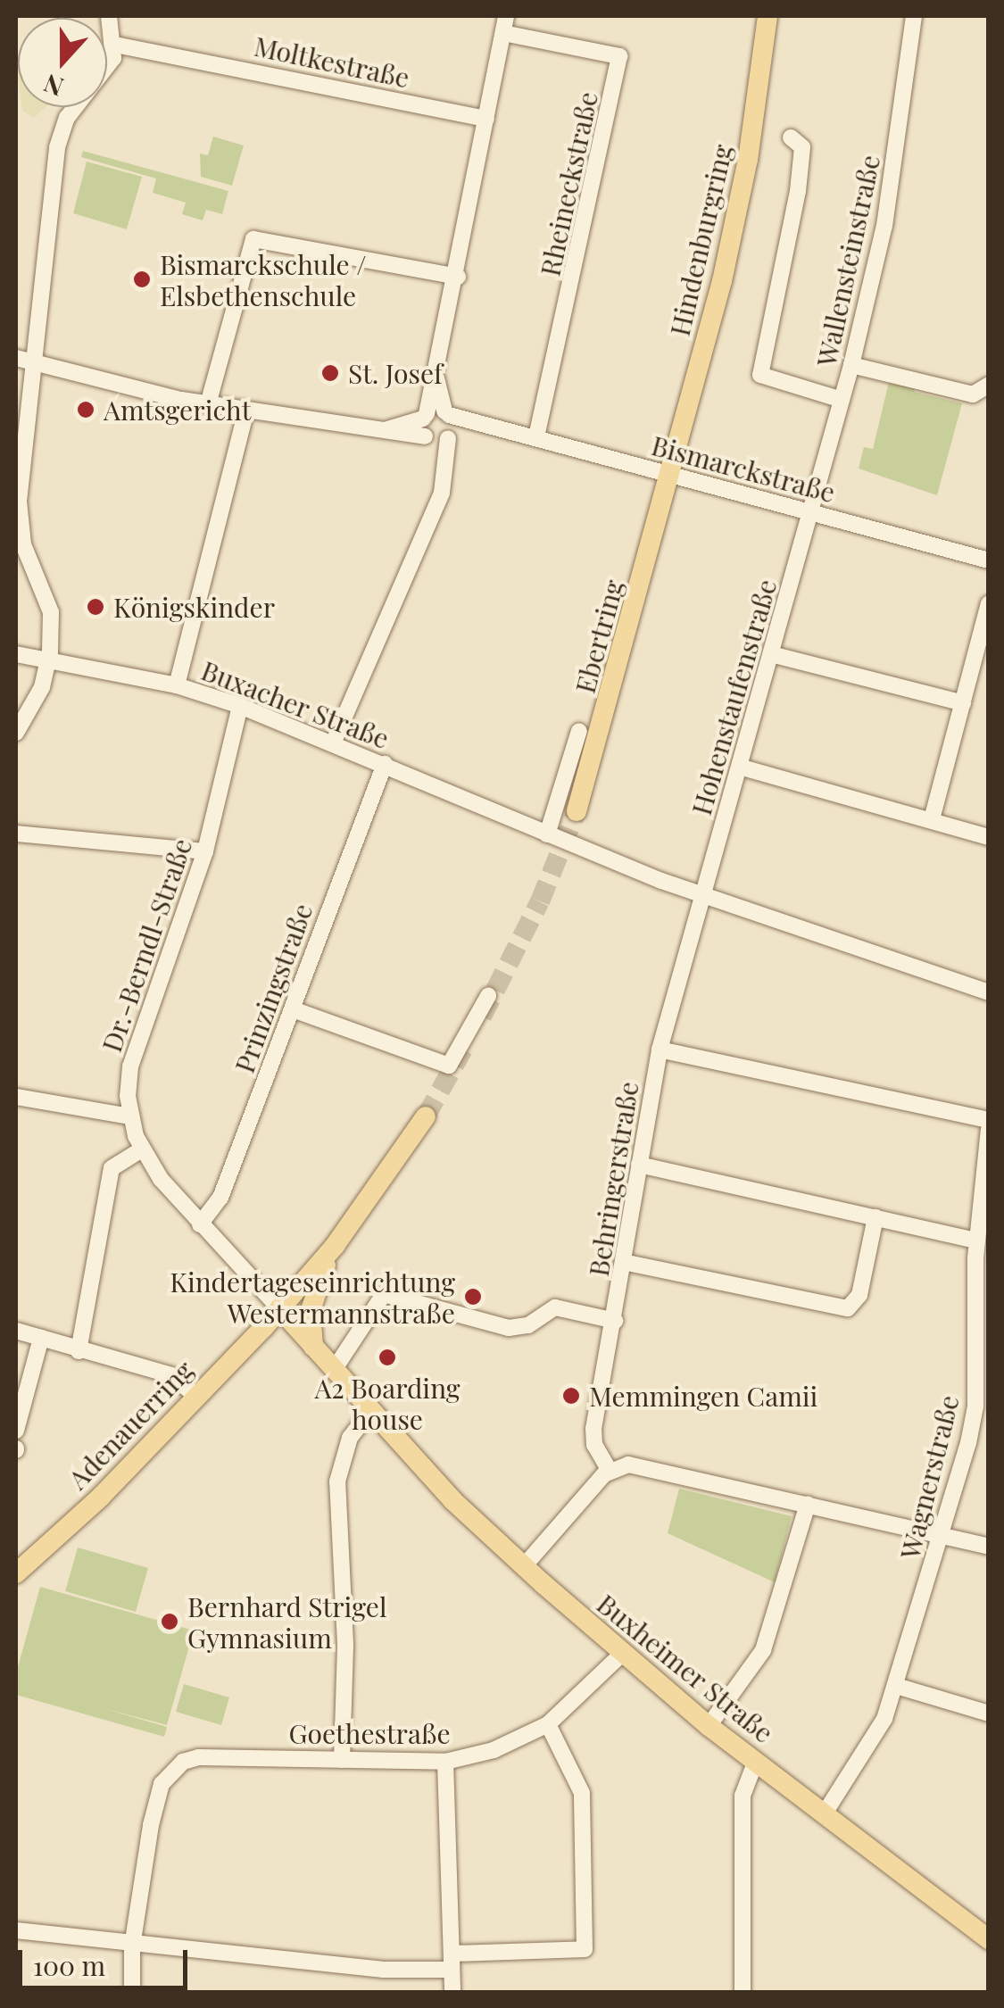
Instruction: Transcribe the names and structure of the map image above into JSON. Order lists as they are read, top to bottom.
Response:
{
  "streets": {
    "main road": [
      "Hindenburgring",
      "Ebertring",
      "Adenauerring",
      "Buxheimer Straße"
    ],
    "street": [
      "Moltkestraße",
      "Rheineckstraße",
      "Wallensteinstraße",
      "Bismarckstraße",
      "Hohenstaufenstraße",
      "Buxacher Straße",
      "Dr.-Berndl-Straße",
      "Prinzingstraße",
      "Behringerstraße",
      "Wagnerstraße",
      "Goethestraße"
    ]
  },
  "crossings": [
    ["Rheineckstraße", "Bismarckstraße"],
    ["Hindenburgring", "Bismarckstraße"],
    ["Hindenburgring", "Ebertring"],
    ["Wallensteinstraße", "Bismarckstraße"],
    ["Wallensteinstraße", "Hohenstaufenstraße"],
    ["Bismarckstraße", "Ebertring"],
    ["Bismarckstraße", "Hohenstaufenstraße"],
    ["Hohenstaufenstraße", "Buxacher Straße"],
    ["Hohenstaufenstraße", "Behringerstraße"],
    ["Buxacher Straße", "Dr.-Berndl-Straße"],
    ["Buxacher Straße", "Prinzingstraße"],
    ["Buxacher Straße", "Behringerstraße"],
    ["Dr.-Berndl-Straße", "Prinzingstraße"],
    ["Dr.-Berndl-Straße", "Adenauerring"],
    ["Dr.-Berndl-Straße", "Buxheimer Straße"],
    ["Adenauerring", "Buxheimer Straße"],
    ["Wagnerstraße", "Buxheimer Straße"],
    ["Buxheimer Straße", "Goethestraße"]
  ],
  "places": [
    "Bismarckschule / Elsbethenschule",
    "St. Josef",
    "Amtsgericht",
    "Königskinder",
    "Kindertageseinrichtung Westermannstraße",
    "A2 Boarding house",
    "Memmingen Camii",
    "Bernhard Strigel Gymnasium"
  ],
  "scale_bar": "100 m",
  "north": "bottom"
}
